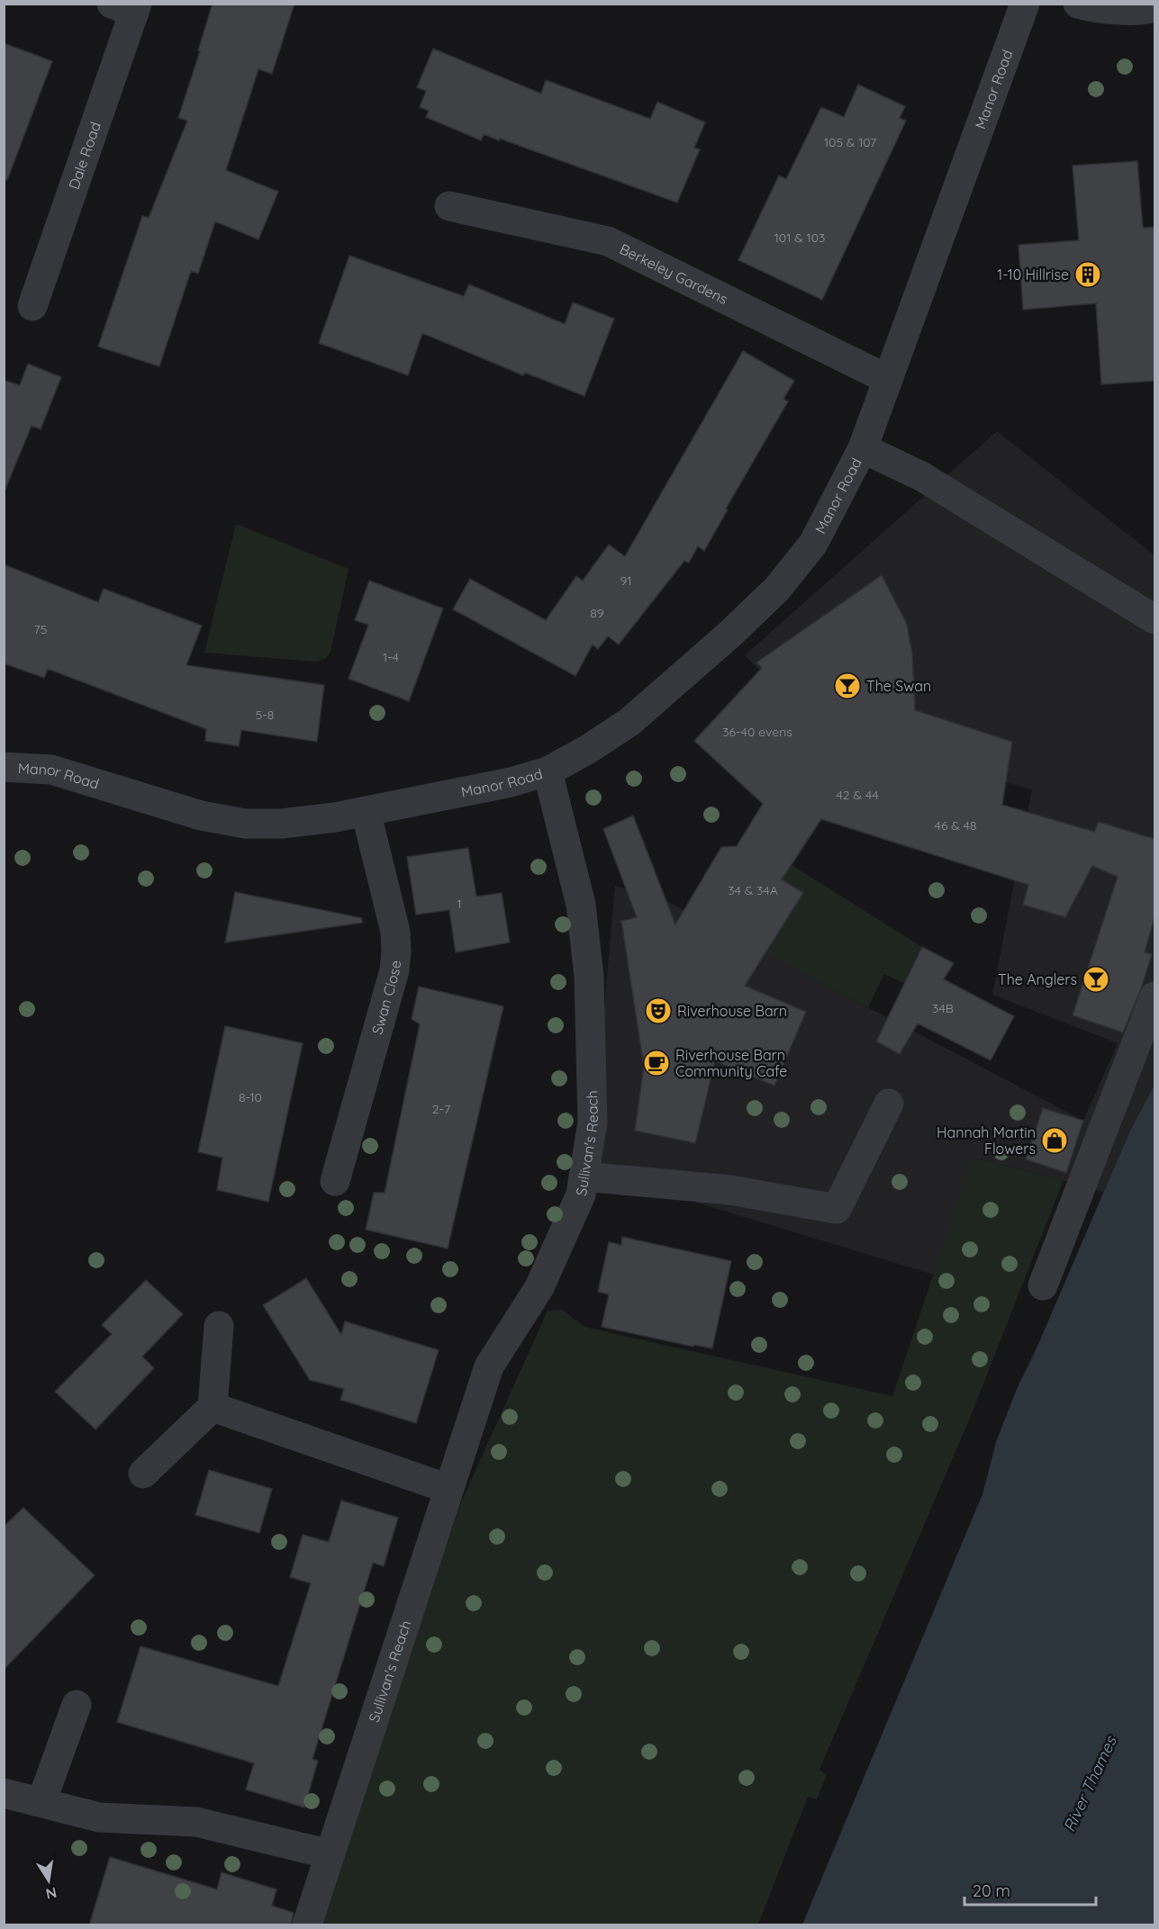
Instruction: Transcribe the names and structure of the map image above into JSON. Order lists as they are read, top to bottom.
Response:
{
  "streets": {
    "street": [
      "Manor Road",
      "Dale Road",
      "Berkeley Gardens",
      "Swan Close",
      "Sullivan's Reach"
    ]
  },
  "crossings": [
    ["Manor Road", "Berkeley Gardens"],
    ["Manor Road", "Swan Close"],
    ["Manor Road", "Sullivan's Reach"]
  ],
  "water": ["River Thames"],
  "places": {
    "building": ["1-10 Hillrise"],
    "bar": ["The Swan", "The Anglers"],
    "theatre": ["Riverhouse Barn"],
    "cafe": ["Riverhouse Barn Community Cafe"],
    "shop": ["Hannah Martin Flowers"]
  },
  "house_numbers": [
    "105 & 107",
    "101 & 103",
    "91",
    "89",
    "75",
    "1-4",
    "5-8",
    "36-40 evens",
    "42 & 44",
    "46 & 48",
    "34 & 34A",
    "1",
    "34B",
    "8-10",
    "2-7"
  ],
  "scale_bar": "20 m",
  "north": "bottom"
}
